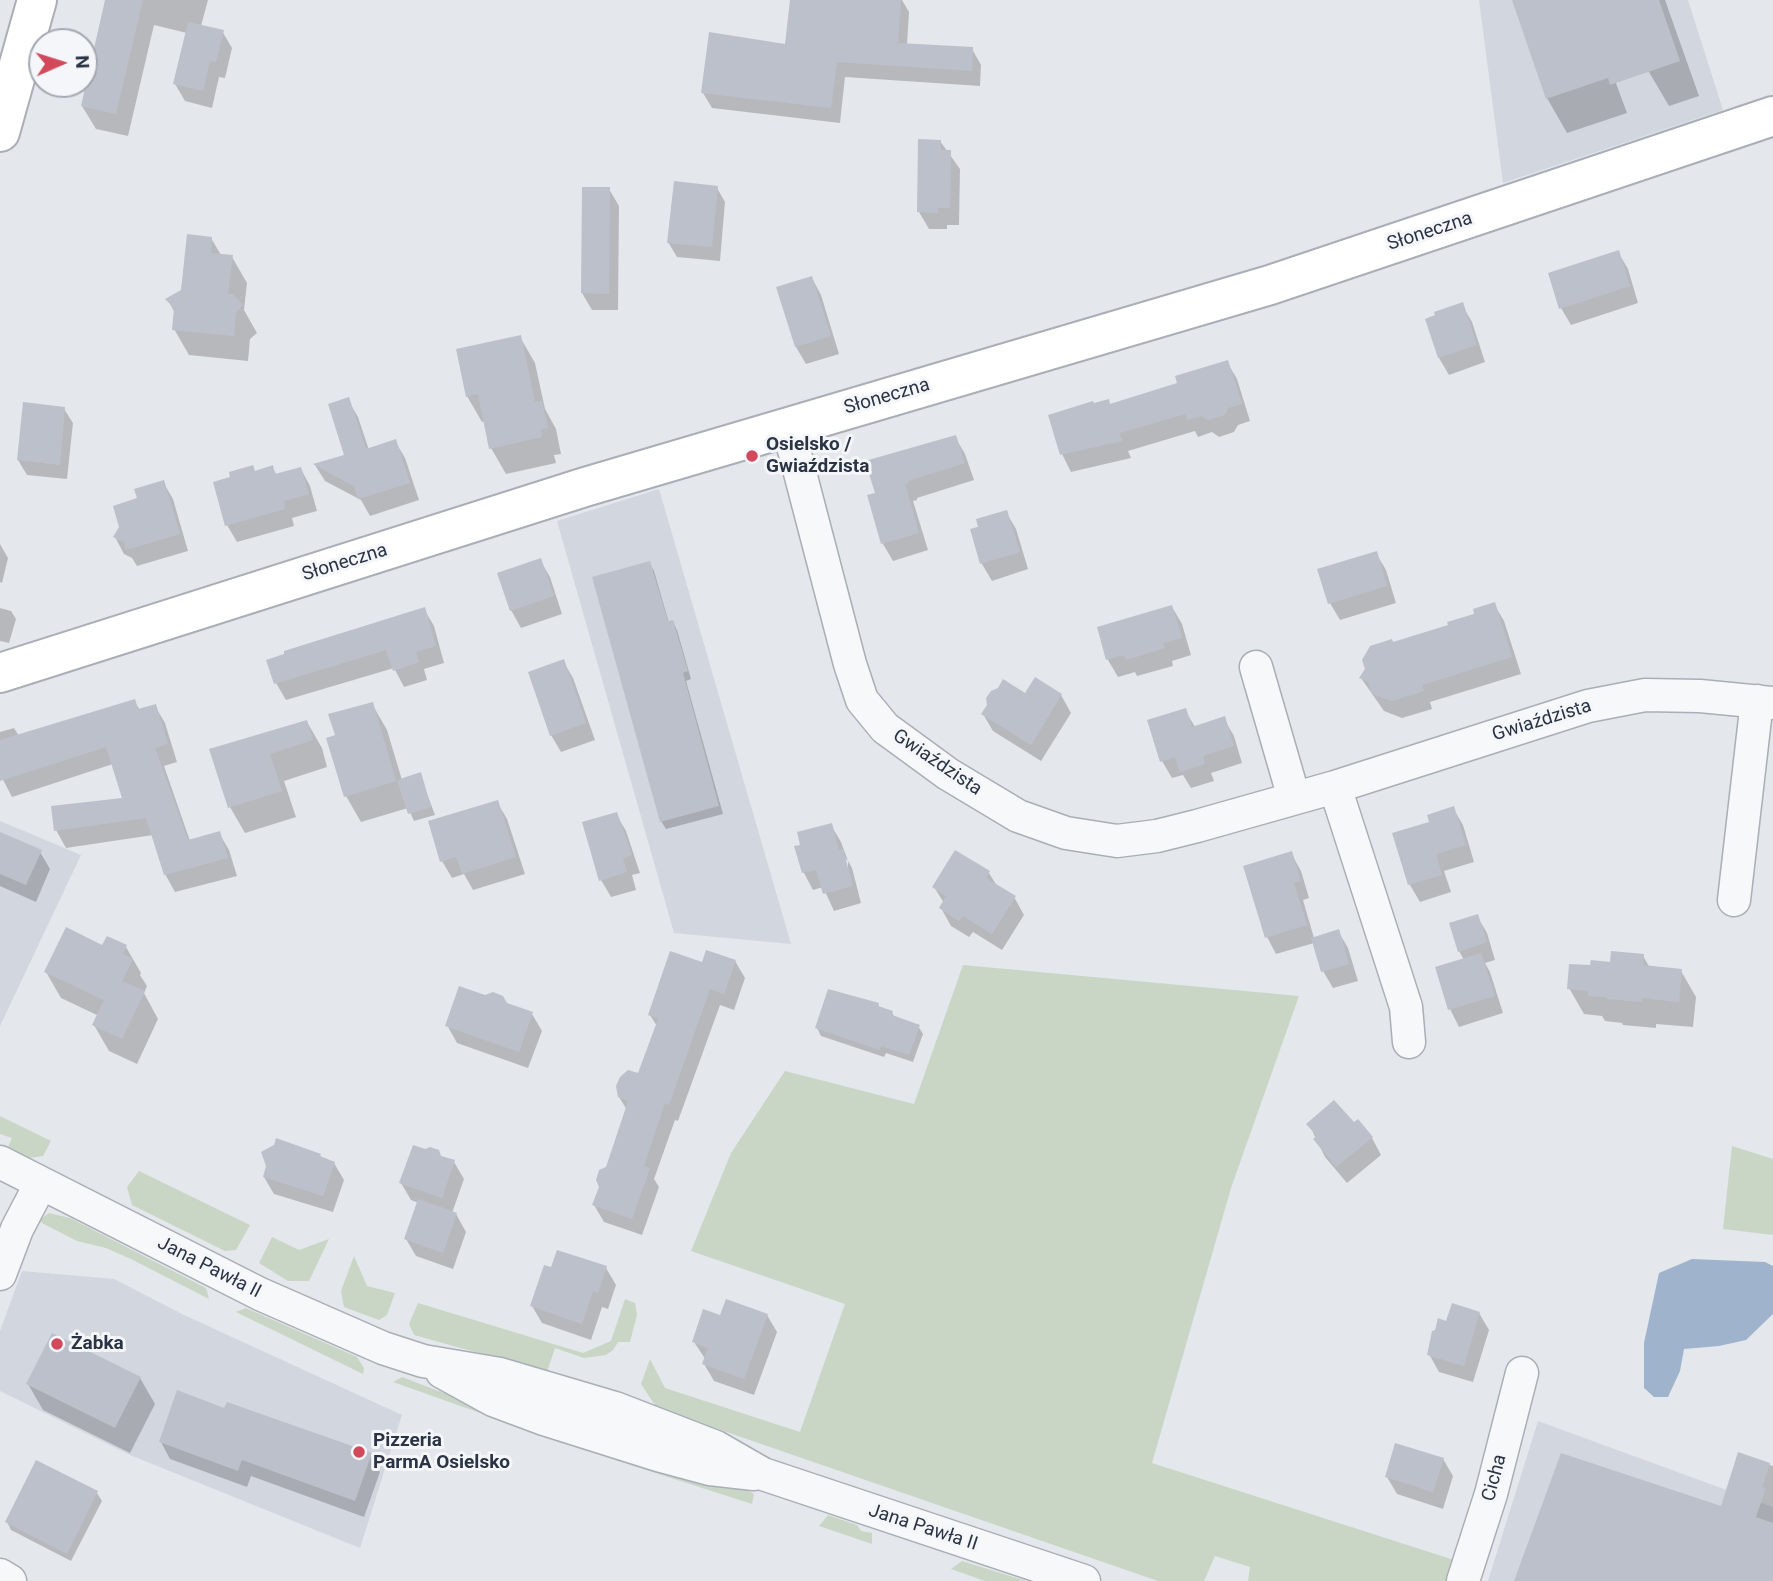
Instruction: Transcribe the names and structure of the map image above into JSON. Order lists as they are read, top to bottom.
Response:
{
  "streets": {
    "street": [
      "Słoneczna",
      "Gwiaździsta",
      "Jana Pawła II",
      "Cicha"
    ]
  },
  "crossings": [
    ["Słoneczna", "Gwiaździsta"]
  ],
  "places": ["Osielsko / Gwiaździsta", "Żabka", "Pizzeria ParmA Osielsko"],
  "north": "right"
}
